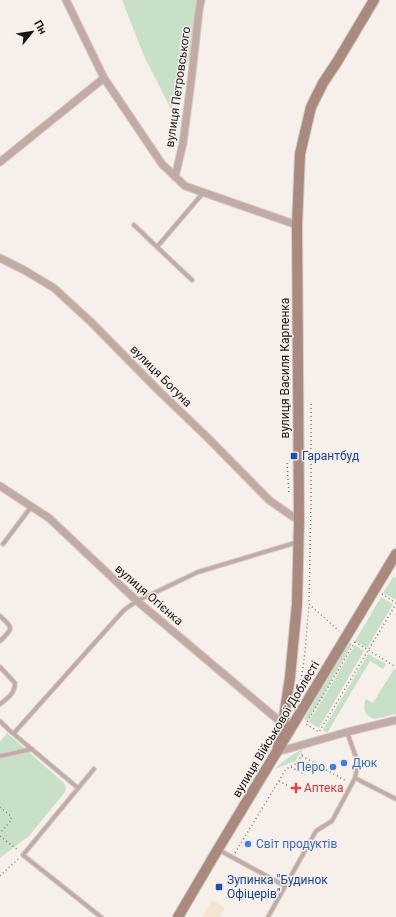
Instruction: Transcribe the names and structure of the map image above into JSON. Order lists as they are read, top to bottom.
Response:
{
  "streets": {
    "street": [
      "вулиця Петровського",
      "вулиця Василя Карпенка",
      "вулиця Богуна",
      "вулиця Огієнка",
      "вулиця Військової Доблесті"
    ]
  },
  "crossings": [
    ["вулиця Василя Карпенка", "вулиця Богуна"],
    ["вулиця Василя Карпенка", "вулиця Огієнка"],
    ["вулиця Василя Карпенка", "вулиця Військової Доблесті"]
  ],
  "places": {
    "transit": ["Гарантбуд", "Зупинка \"Будинок Офіцерів\""],
    "other": ["Дюк", "Перо", "Світ продуктів"],
    "health": ["Аптека"]
  },
  "north": "top right"
}
